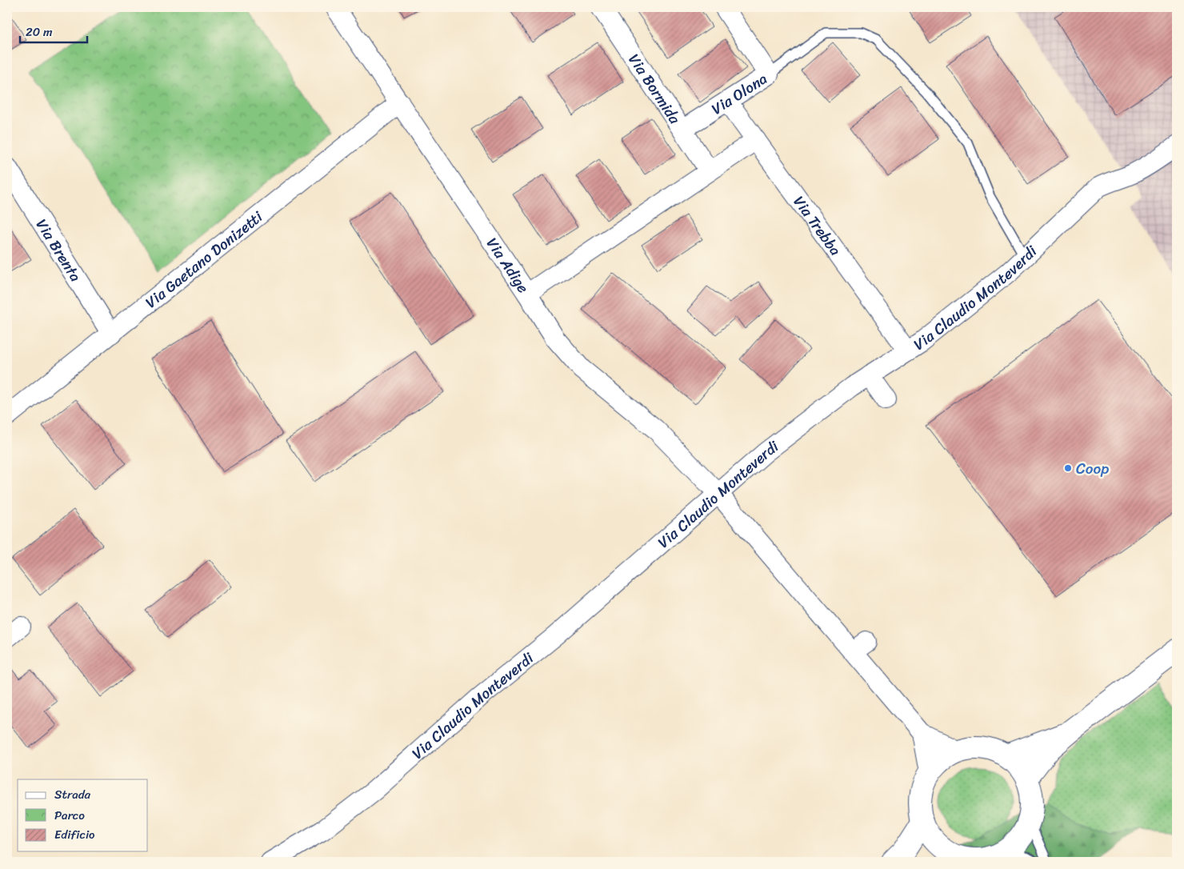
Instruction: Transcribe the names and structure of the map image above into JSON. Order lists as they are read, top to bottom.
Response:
{
  "streets": {
    "street": [
      "Via Bormida",
      "Via Olona",
      "Via Trebba",
      "Via Brenta",
      "Via Gaetano Donizetti",
      "Via Adige",
      "Via Claudio Monteverdi"
    ]
  },
  "crossings": [
    ["Via Bormida", "Via Olona"],
    ["Via Bormida", "Via Adige"],
    ["Via Olona", "Via Trebba"],
    ["Via Trebba", "Via Adige"],
    ["Via Trebba", "Via Claudio Monteverdi"],
    ["Via Brenta", "Via Gaetano Donizetti"],
    ["Via Gaetano Donizetti", "Via Adige"]
  ],
  "places": ["Coop"],
  "legend": ["Strada", "Parco", "Edificio"],
  "scale_bar": "20 m"
}
